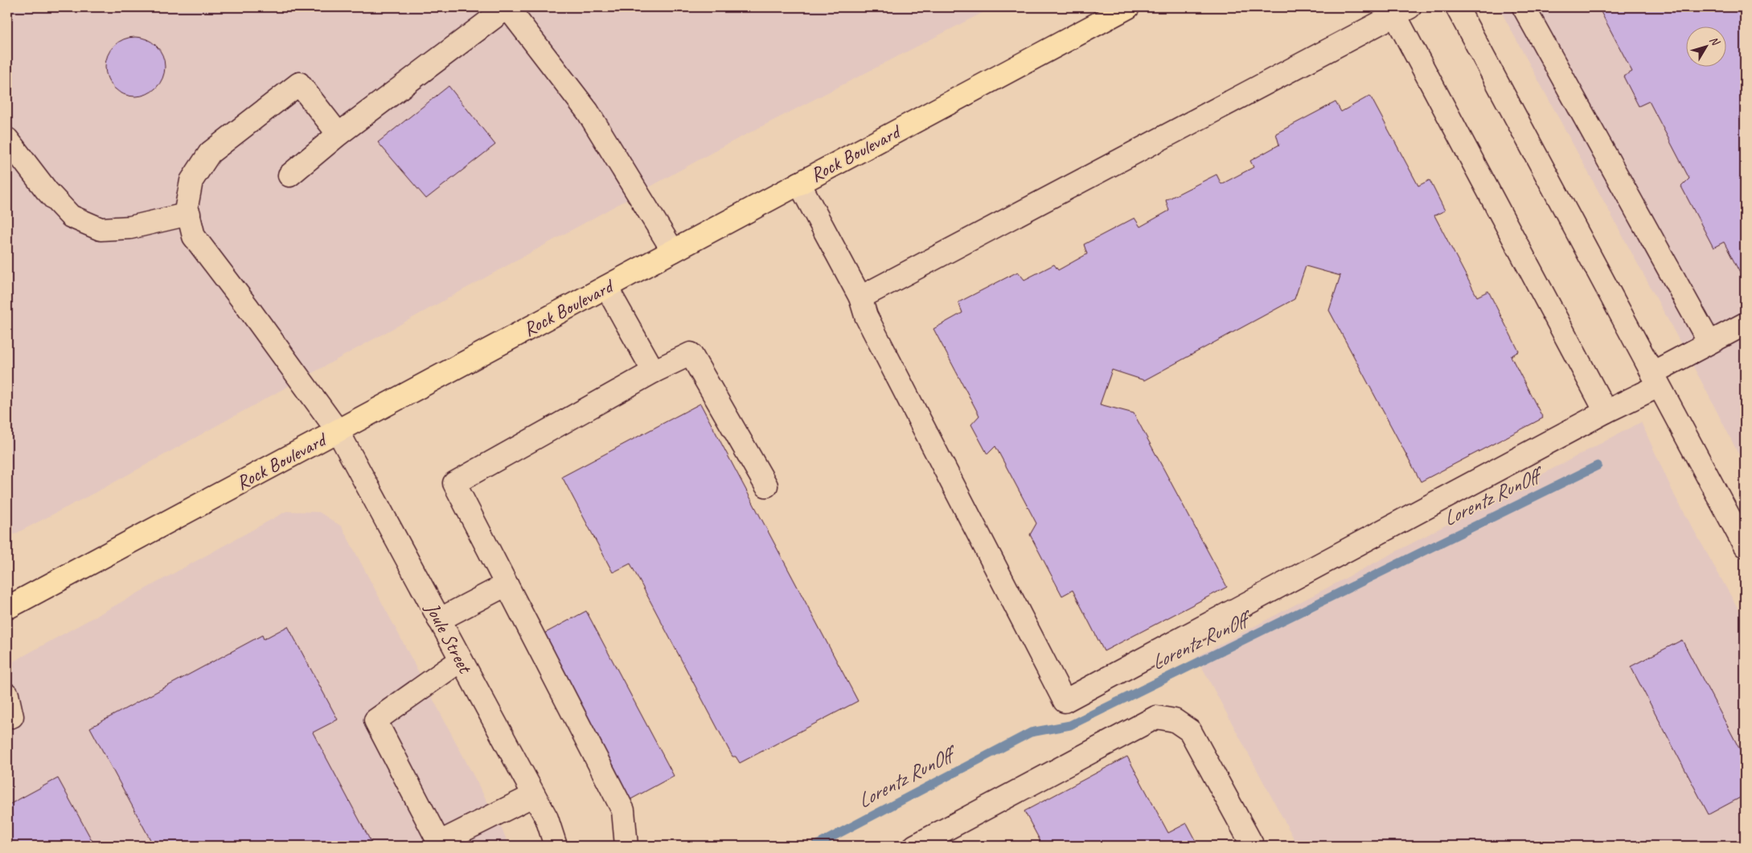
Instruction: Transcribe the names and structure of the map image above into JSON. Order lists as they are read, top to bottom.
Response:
{
  "streets": {
    "main road": ["Rock Boulevard"],
    "street": ["Joule Street"]
  },
  "crossings": [
    ["Rock Boulevard", "Joule Street"]
  ],
  "water": ["Lorentz RunOff"],
  "north": "top right"
}
